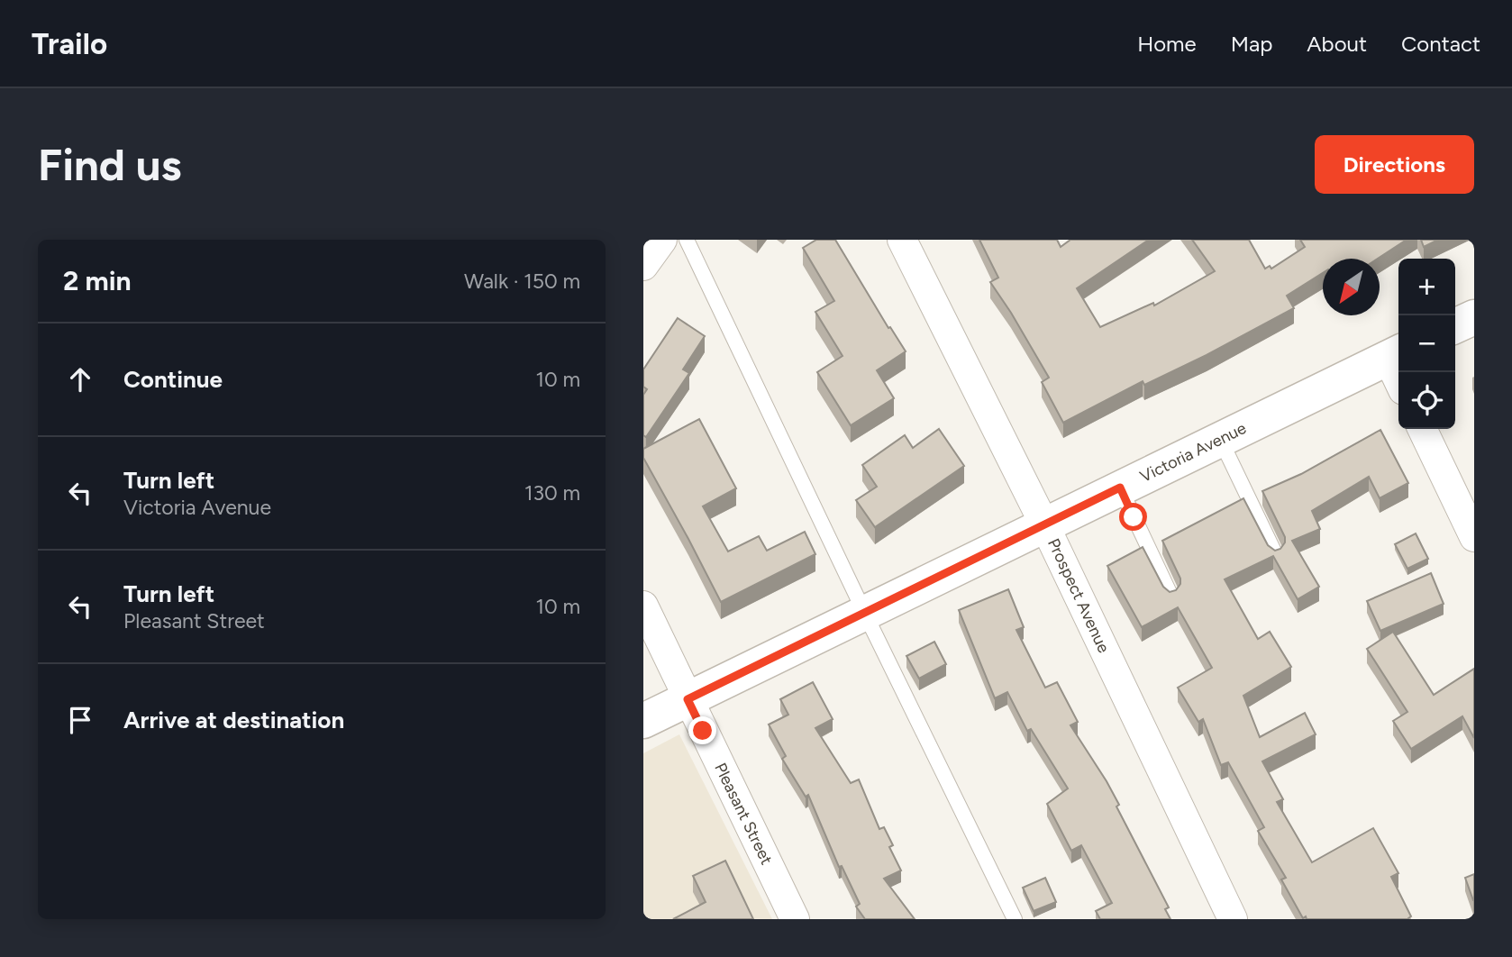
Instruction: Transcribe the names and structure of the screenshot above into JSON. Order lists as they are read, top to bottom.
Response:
{
  "streets": {
    "street": ["Victoria Avenue", "Prospect Avenue", "Pleasant Street"]
  },
  "crossings": [
    ["Victoria Avenue", "Prospect Avenue"],
    ["Victoria Avenue", "Pleasant Street"]
  ],
  "north": "bottom left",
  "page": {
    "header": "Trailo",
    "nav": [
      "Home",
      "Map",
      "About",
      "Contact"
    ],
    "buttons": "Directions",
    "title": "Find us",
    "heading": ["2 min", "Walk · 150 m"],
    "map_buttons": ["+", "−"],
    "list": [
      ["Continue", "10 m"],
      ["Turn left", "Victoria Avenue", "130 m"],
      ["Turn left", "Pleasant Street", "10 m"],
      "Arrive at destination"
    ]
  }
}
